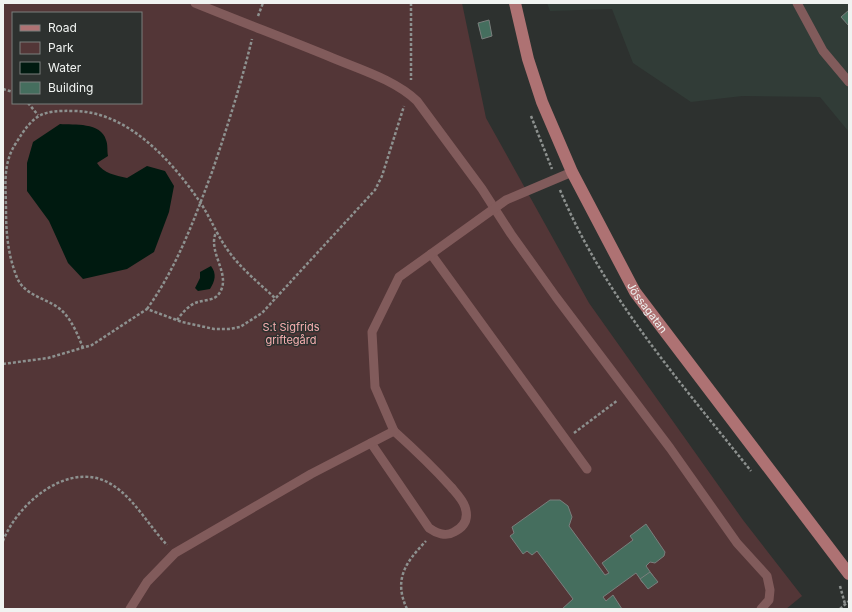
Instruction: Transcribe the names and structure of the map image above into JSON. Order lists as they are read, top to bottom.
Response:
{
  "streets": {
    "street": ["Jössagatan"]
  },
  "parks": ["S:t Sigfrids griftegård"],
  "legend": [
    "Road",
    "Park",
    "Water",
    "Building"
  ]
}
